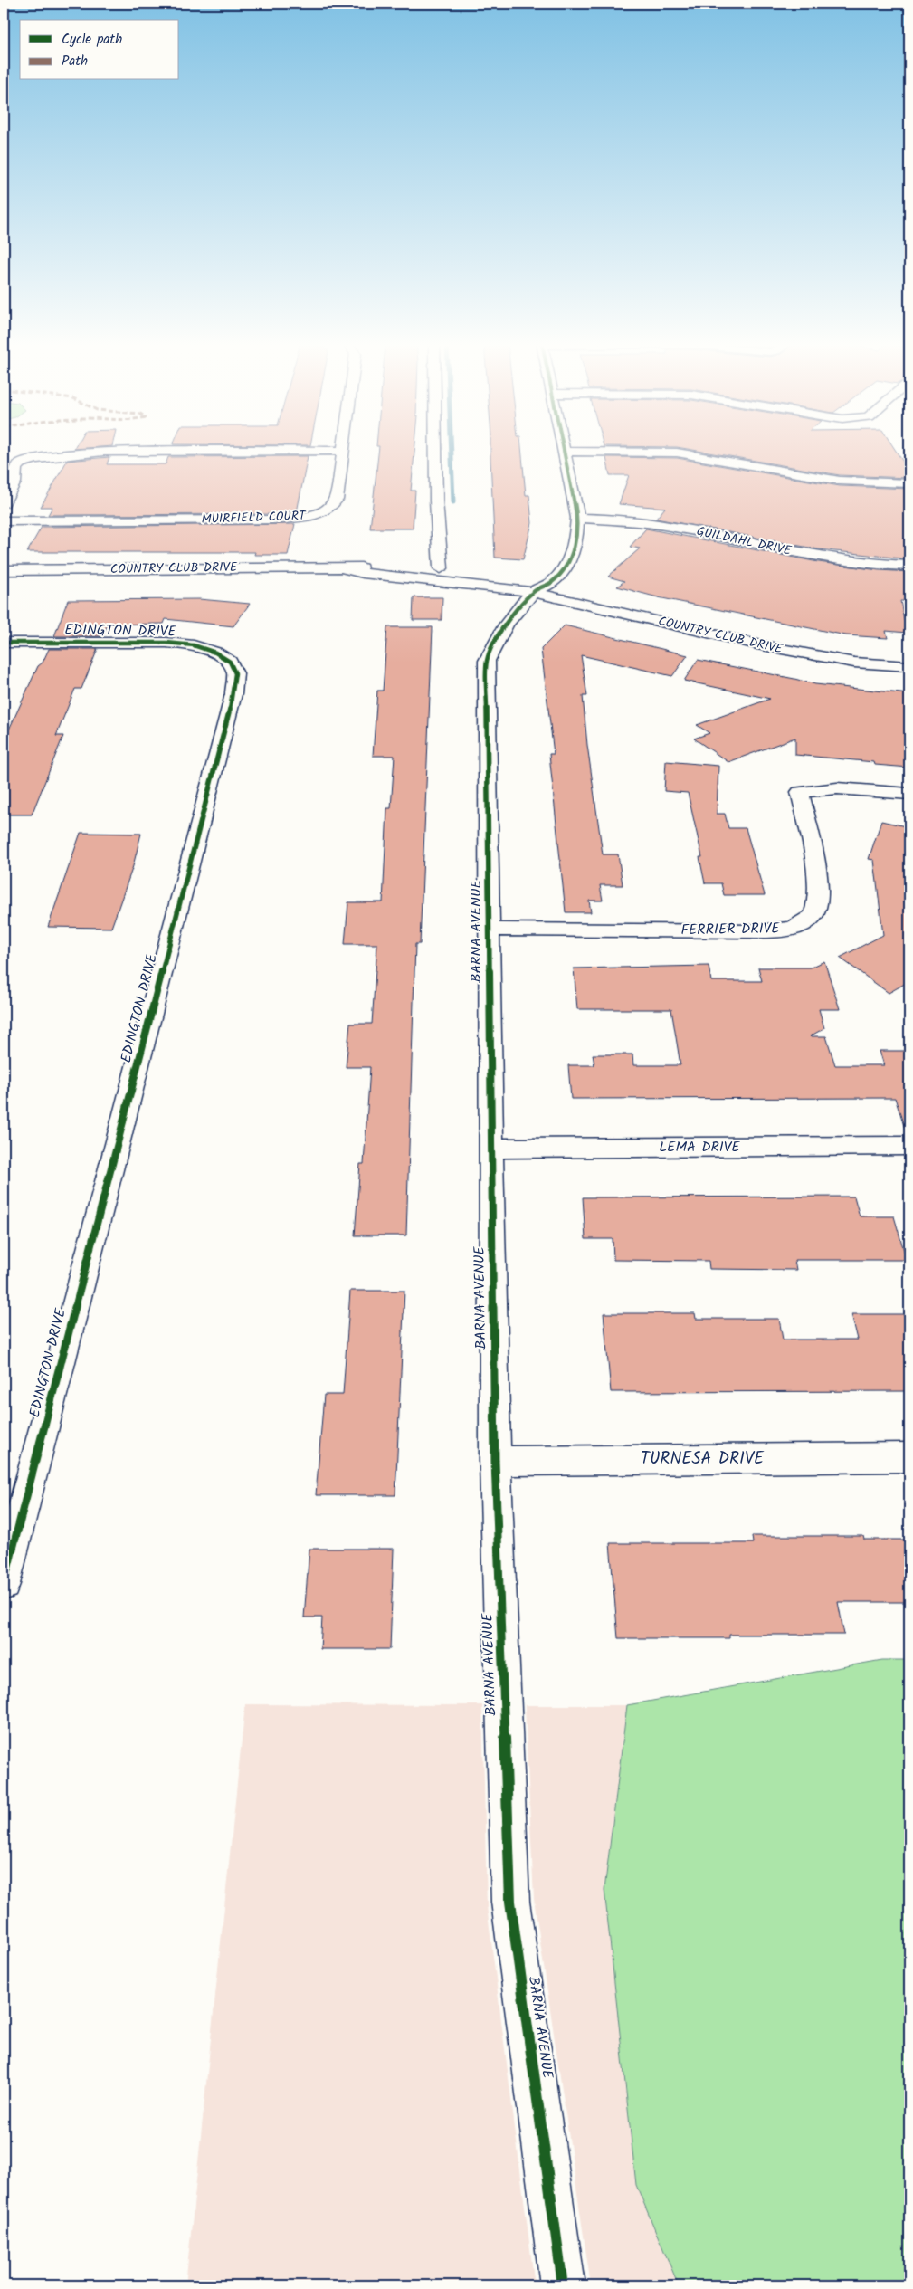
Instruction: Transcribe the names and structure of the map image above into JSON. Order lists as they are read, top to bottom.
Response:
{
  "streets": {
    "street": [
      "MUIRFIELD COURT",
      "GUILDAHL DRIVE",
      "COUNTRY CLUB DRIVE",
      "EDINGTON DRIVE",
      "FERRIER DRIVE",
      "BARNA AVENUE",
      "LEMA DRIVE",
      "TURNESA DRIVE"
    ]
  },
  "crossings": [
    ["GUILDAHL DRIVE", "BARNA AVENUE"],
    ["COUNTRY CLUB DRIVE", "BARNA AVENUE"],
    ["FERRIER DRIVE", "BARNA AVENUE"],
    ["BARNA AVENUE", "LEMA DRIVE"],
    ["BARNA AVENUE", "TURNESA DRIVE"]
  ],
  "legend": ["Cycle path", "Path"]
}
